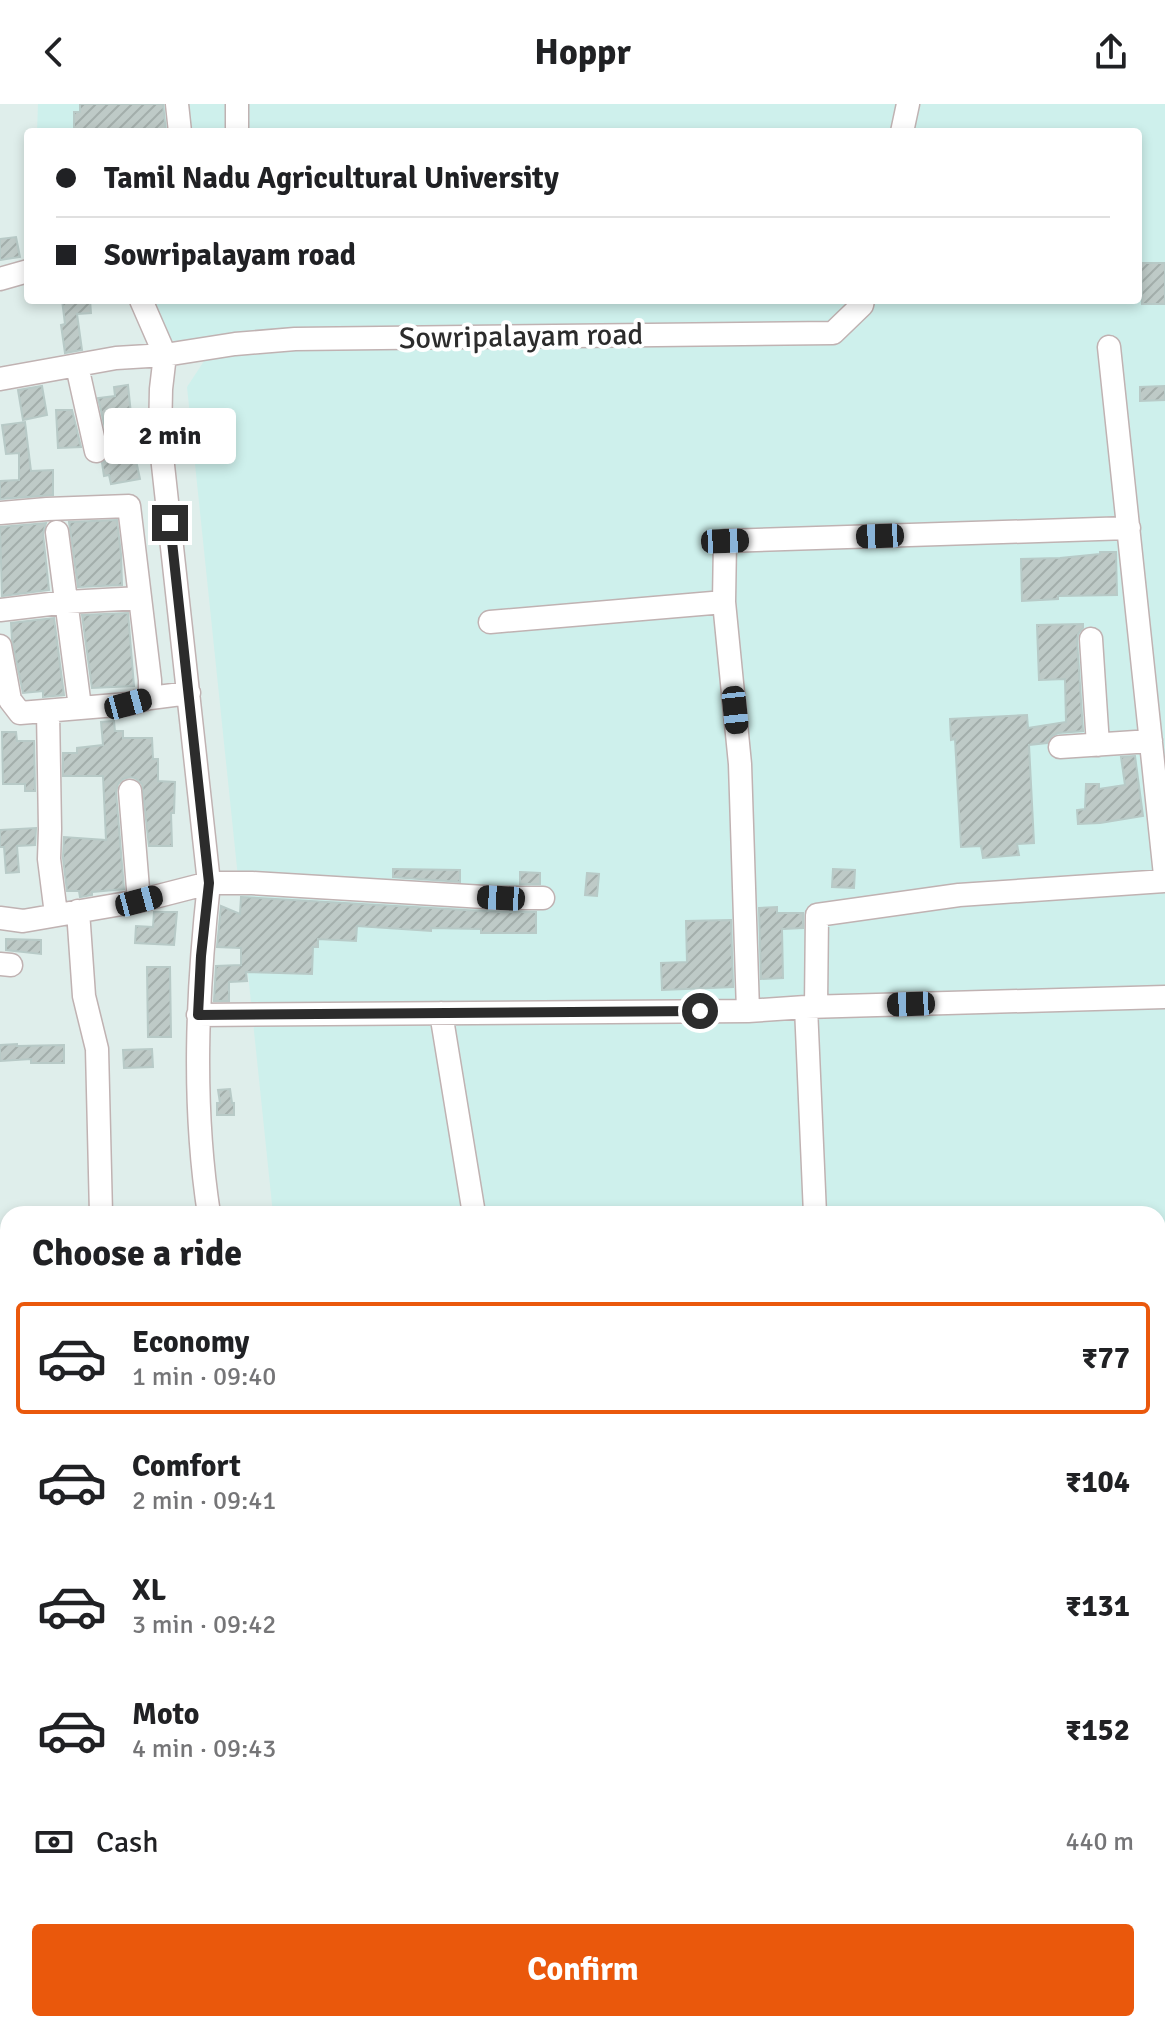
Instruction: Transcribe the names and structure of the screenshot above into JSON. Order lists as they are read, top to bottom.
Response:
{
  "streets": {
    "street": ["Sowripalayam road"]
  },
  "page": {
    "header": "Hoppr",
    "banner": ["Tamil Nadu Agricultural University", "Sowripalayam road"],
    "bubble": "2 min",
    "heading": "Choose a ride",
    "list": [
      {
        "name": "Economy",
        "note": "1 min · 09:40",
        "value": "₹77"
      },
      {
        "name": "Comfort",
        "note": "2 min · 09:41",
        "value": "₹104"
      },
      {
        "name": "XL",
        "note": "3 min · 09:42",
        "value": "₹131"
      },
      {
        "name": "Moto",
        "note": "4 min · 09:43",
        "value": "₹152"
      }
    ],
    "pay": ["Cash", "440 m"],
    "buttons": "Confirm"
  }
}
